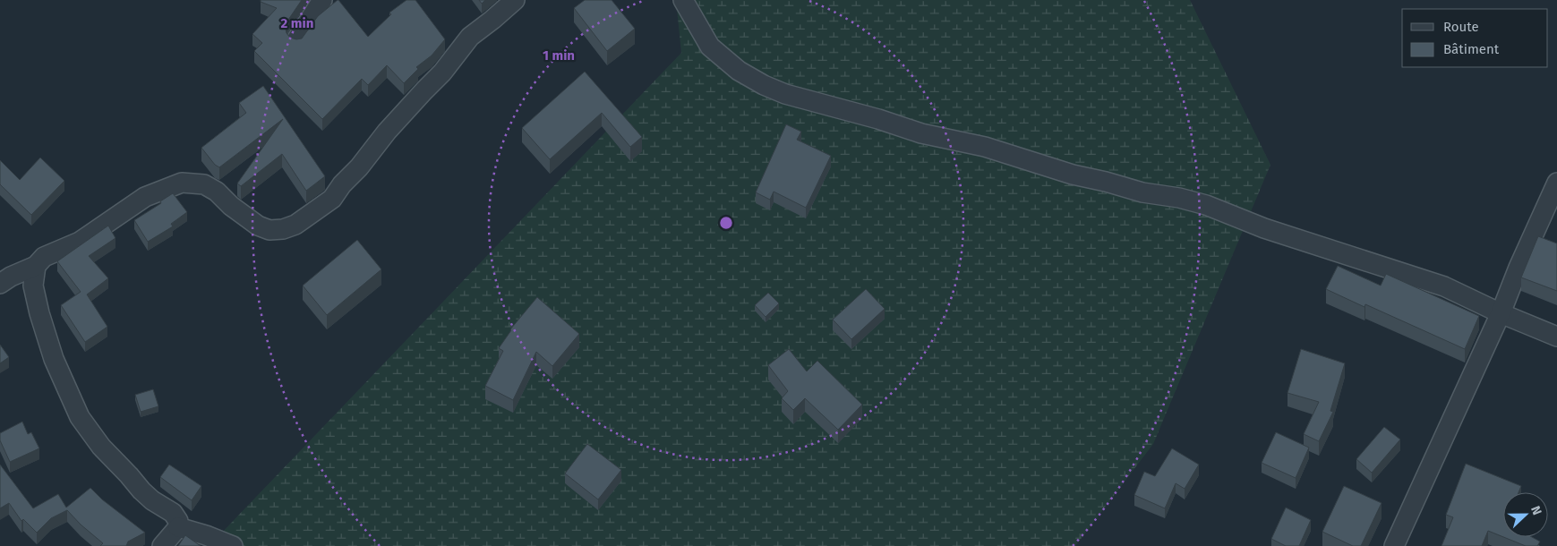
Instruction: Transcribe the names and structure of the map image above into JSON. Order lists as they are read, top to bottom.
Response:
{
  "legend": ["Route", "Bâtiment"],
  "north": "right",
  "rings": ["2 min", "1 min"]
}
